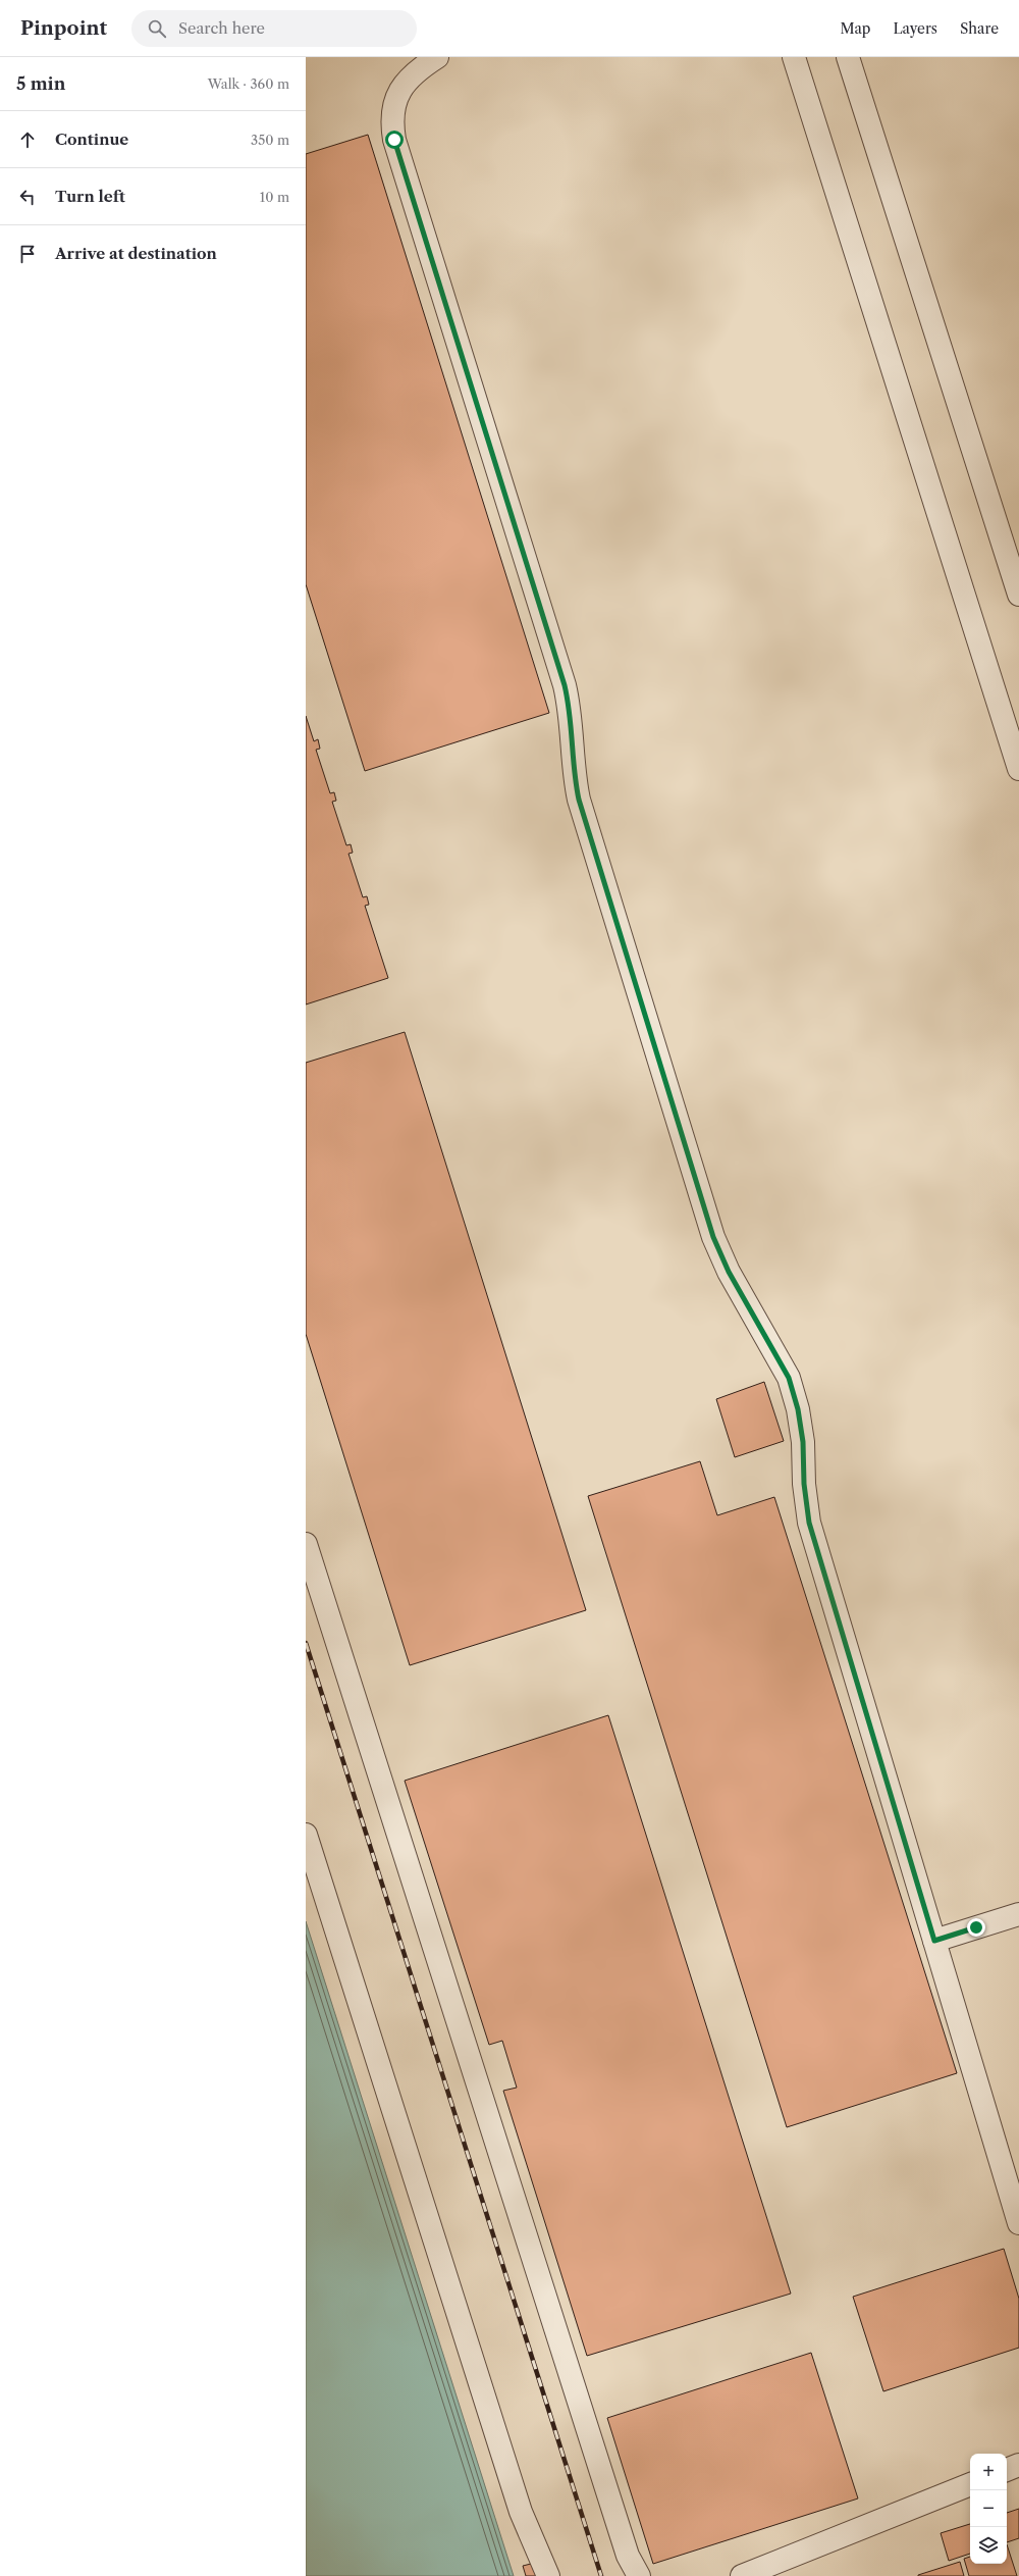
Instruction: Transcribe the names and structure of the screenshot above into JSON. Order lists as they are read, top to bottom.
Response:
{
  "page": {
    "header": "Pinpoint",
    "search": "Search here",
    "nav": ["Map", "Layers", "Share"],
    "heading": ["5 min", "Walk · 360 m"],
    "list": [
      ["Continue", "350 m"],
      ["Turn left", "10 m"],
      "Arrive at destination"
    ],
    "map_buttons": ["+", "−"]
  }
}
